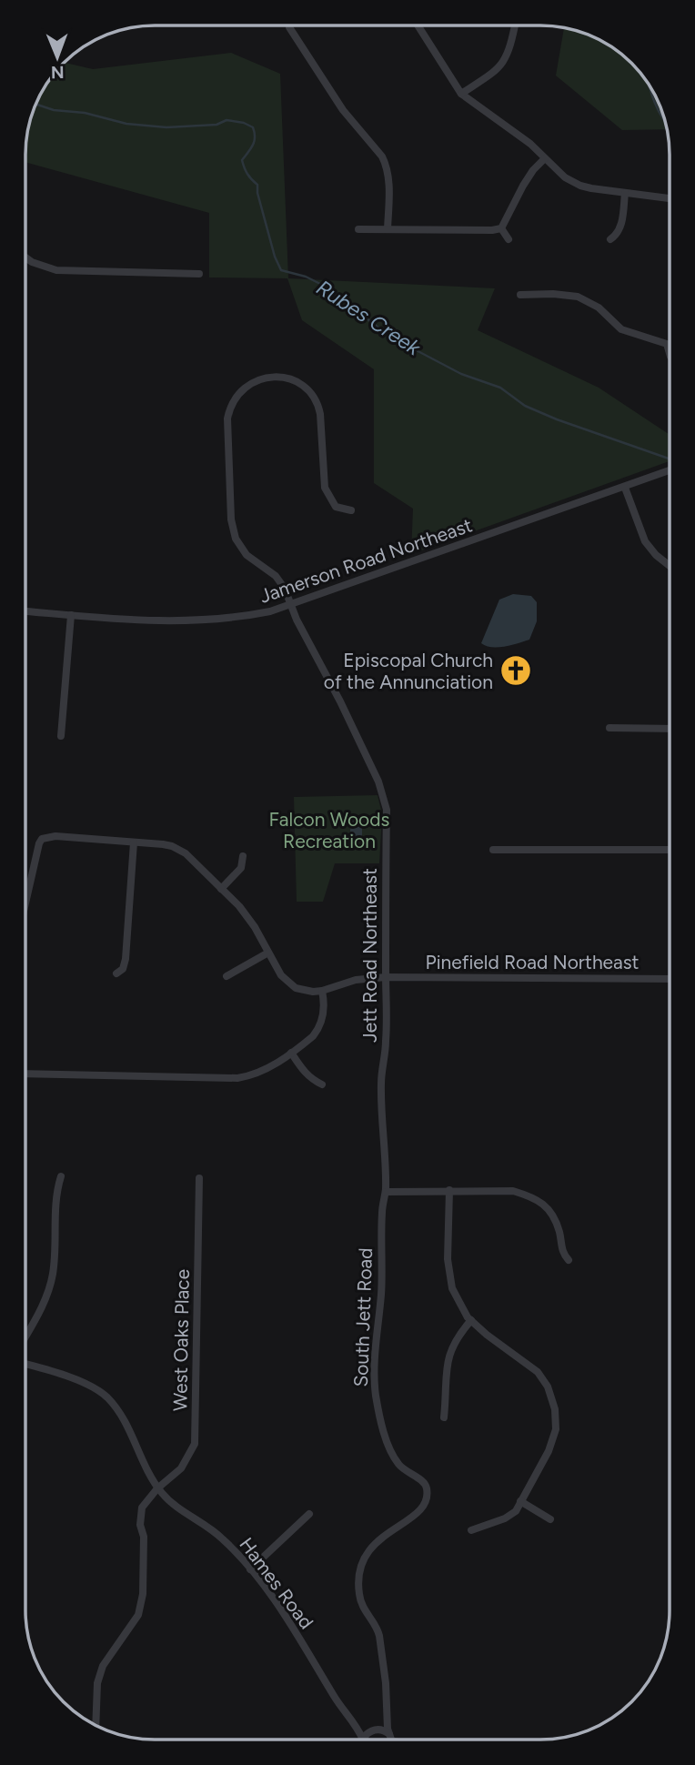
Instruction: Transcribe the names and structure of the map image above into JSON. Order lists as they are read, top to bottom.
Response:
{
  "streets": {
    "street": [
      "Jamerson Road Northeast",
      "Jett Road Northeast",
      "Pinefield Road Northeast",
      "South Jett Road",
      "West Oaks Place",
      "Hames Road"
    ]
  },
  "crossings": [
    ["Jamerson Road Northeast", "Jett Road Northeast"],
    ["Jett Road Northeast", "Pinefield Road Northeast"],
    ["Jett Road Northeast", "South Jett Road"],
    ["South Jett Road", "Hames Road"],
    ["West Oaks Place", "Hames Road"]
  ],
  "water": ["Rubes Creek"],
  "parks": ["Falcon Woods Recreation"],
  "places": {
    "church": ["Episcopal Church of the Annunciation"]
  },
  "north": "bottom"
}
